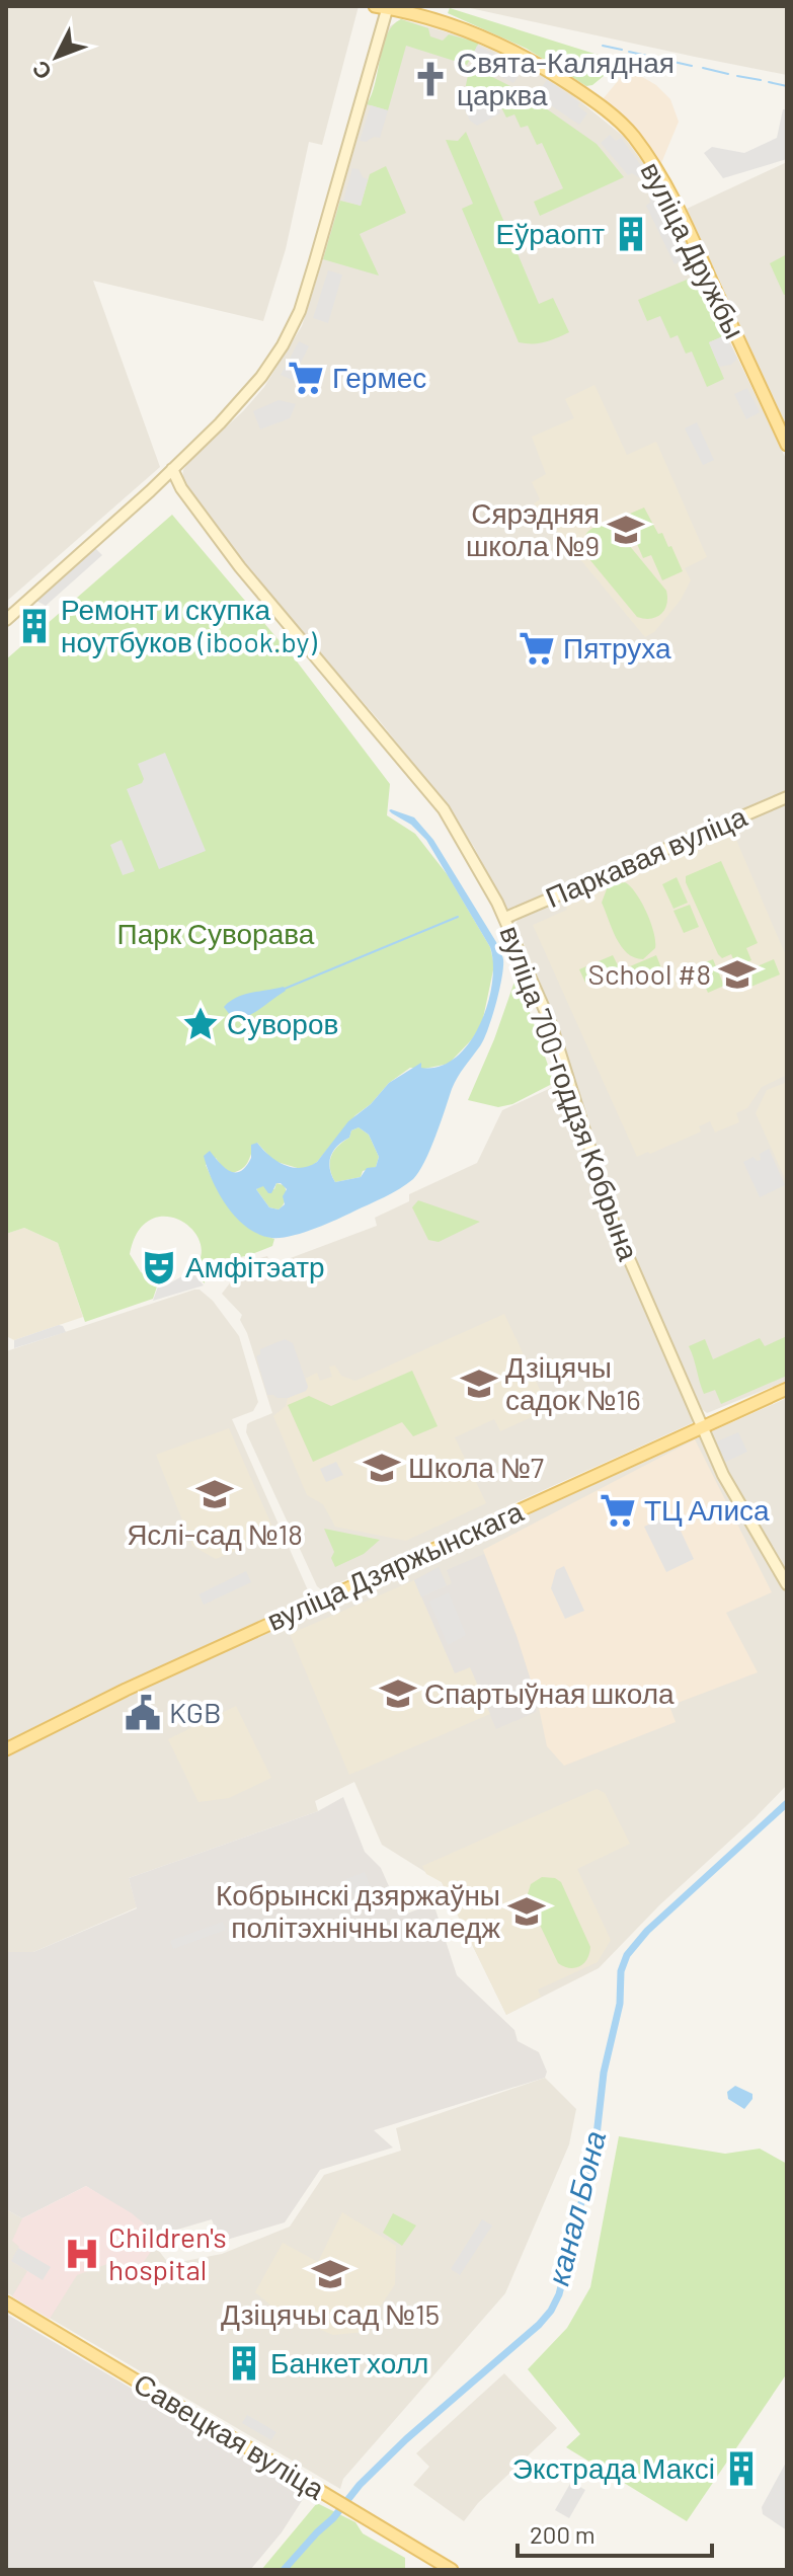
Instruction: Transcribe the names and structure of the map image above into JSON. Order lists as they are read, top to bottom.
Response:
{
  "streets": {
    "main road": ["вуліца Дружбы", "вуліца Дзяржынскага", "Савецкая вуліца"],
    "street": ["Паркавая вуліца", "вуліца 700-годдзя Кобрына"]
  },
  "crossings": [
    ["Паркавая вуліца", "вуліца 700-годдзя Кобрына"],
    ["вуліца 700-годдзя Кобрына", "вуліца Дзяржынскага"]
  ],
  "water": ["канал Бона"],
  "parks": ["Парк Суворава"],
  "places": {
    "church": ["Свята-Калядная царква"],
    "building": [
      "Еўраопт",
      "Ремонт и скупка ноутбуков (ibook.by)",
      "Банкет холл",
      "Экстрада Максі"
    ],
    "supermarket": ["Гермес", "Пятруха", "ТЦ Алиса"],
    "school or university": [
      "Сярэдняя школа №9",
      "School #8",
      "Дзіцячы садок №16",
      "Школа №7",
      "Яслі-сад №18",
      "Спартыўная школа",
      "Кобрынскі дзяржаўны політэхнічны каледж",
      "Дзіцячы сад №15"
    ],
    "place": ["Суворов"],
    "theatre": ["Амфітэатр"],
    "public building": ["KGB"],
    "hospital": ["Children's hospital"]
  },
  "scale_bar": "200 m",
  "north": "bottom left"
}
